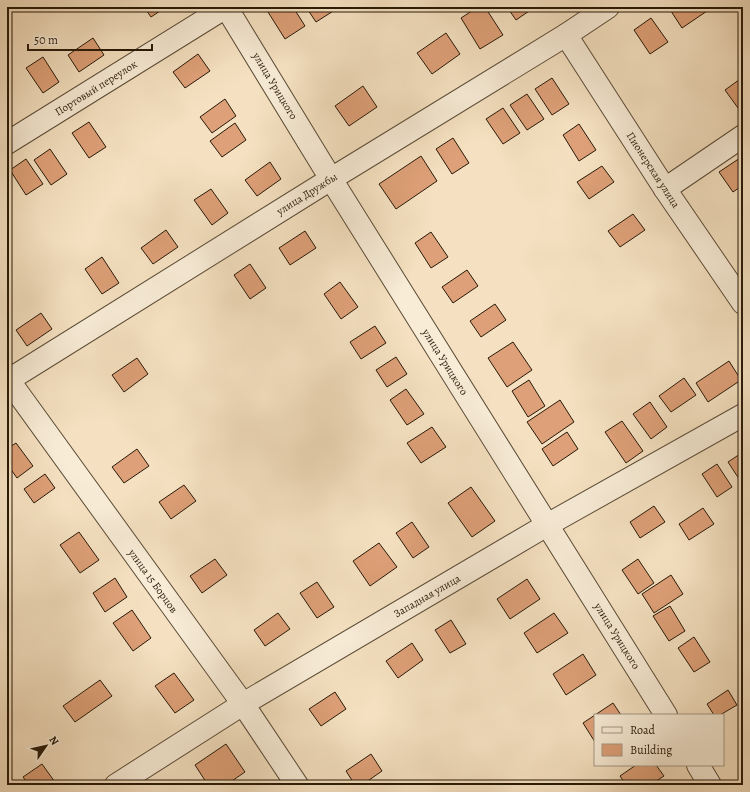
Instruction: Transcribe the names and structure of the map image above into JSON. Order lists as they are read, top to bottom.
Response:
{
  "streets": {
    "street": [
      "улица Урицкого",
      "Портовый переулок",
      "Пионерская улица",
      "улица Дружбы",
      "улица 15 Борцов",
      "Западная улица"
    ]
  },
  "crossings": [
    ["улица Урицкого", "Портовый переулок"],
    ["улица Урицкого", "улица Дружбы"],
    ["улица Урицкого", "Западная улица"],
    ["Пионерская улица", "улица Дружбы"],
    ["улица Дружбы", "улица 15 Борцов"],
    ["улица 15 Борцов", "Западная улица"]
  ],
  "legend": ["Road", "Building"],
  "scale_bar": "50 m",
  "north": "top right"
}
